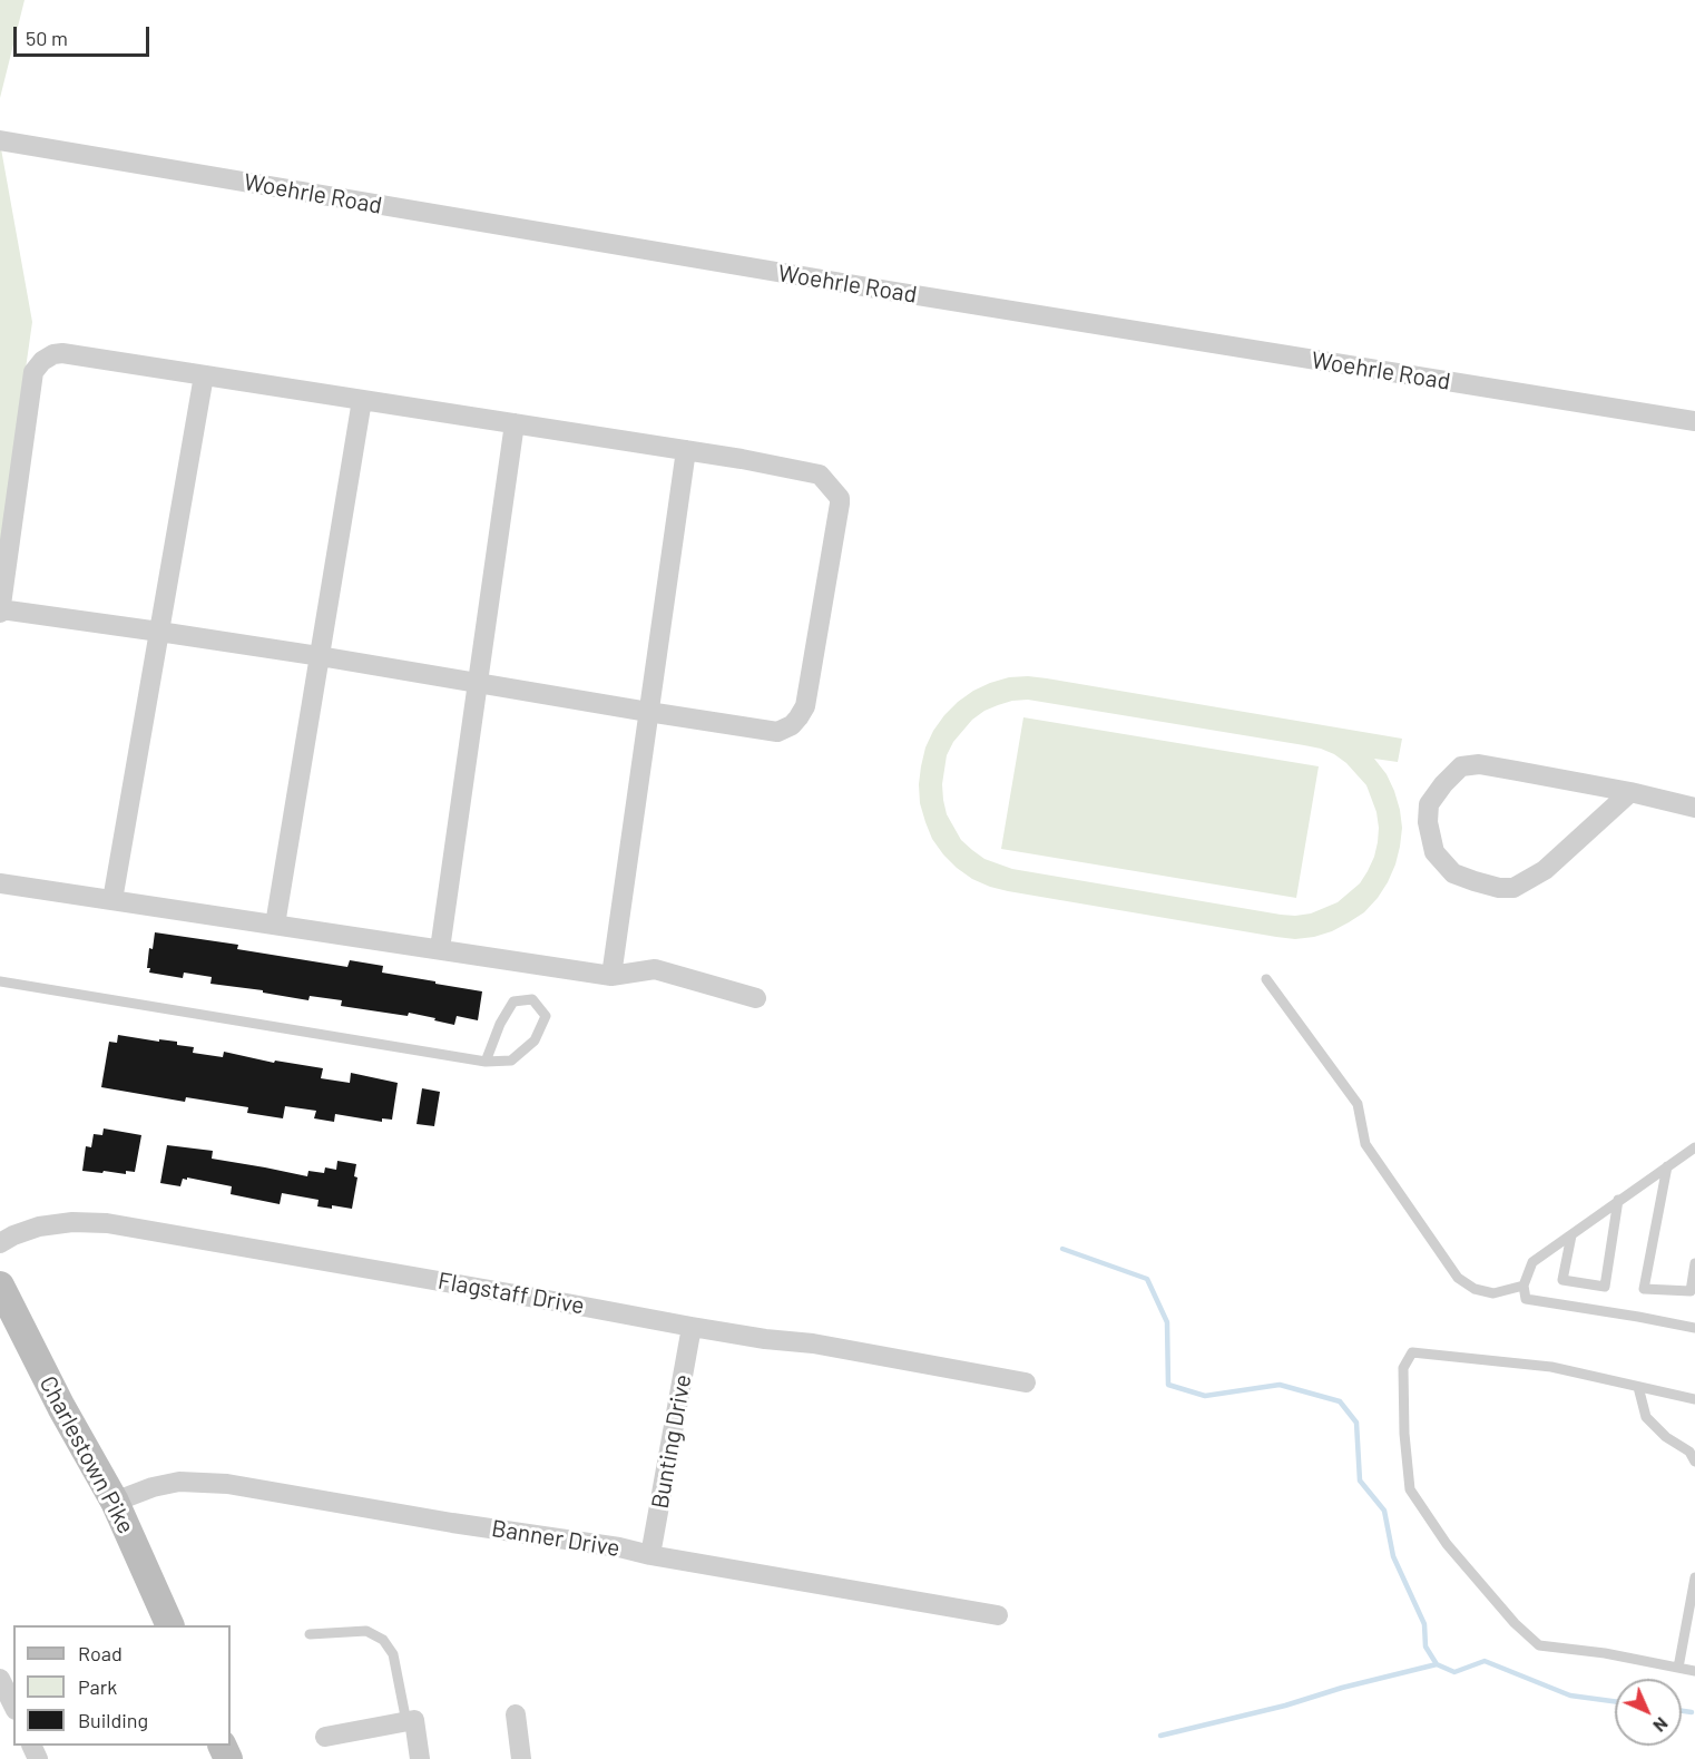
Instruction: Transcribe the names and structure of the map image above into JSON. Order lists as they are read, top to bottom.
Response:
{
  "streets": {
    "street": [
      "Woehrle Road",
      "Flagstaff Drive",
      "Bunting Drive",
      "Charlestown Pike",
      "Banner Drive"
    ]
  },
  "crossings": [
    ["Flagstaff Drive", "Bunting Drive"],
    ["Bunting Drive", "Banner Drive"],
    ["Charlestown Pike", "Banner Drive"]
  ],
  "legend": ["Road", "Park", "Building"],
  "scale_bar": "50 m",
  "north": "bottom right"
}
